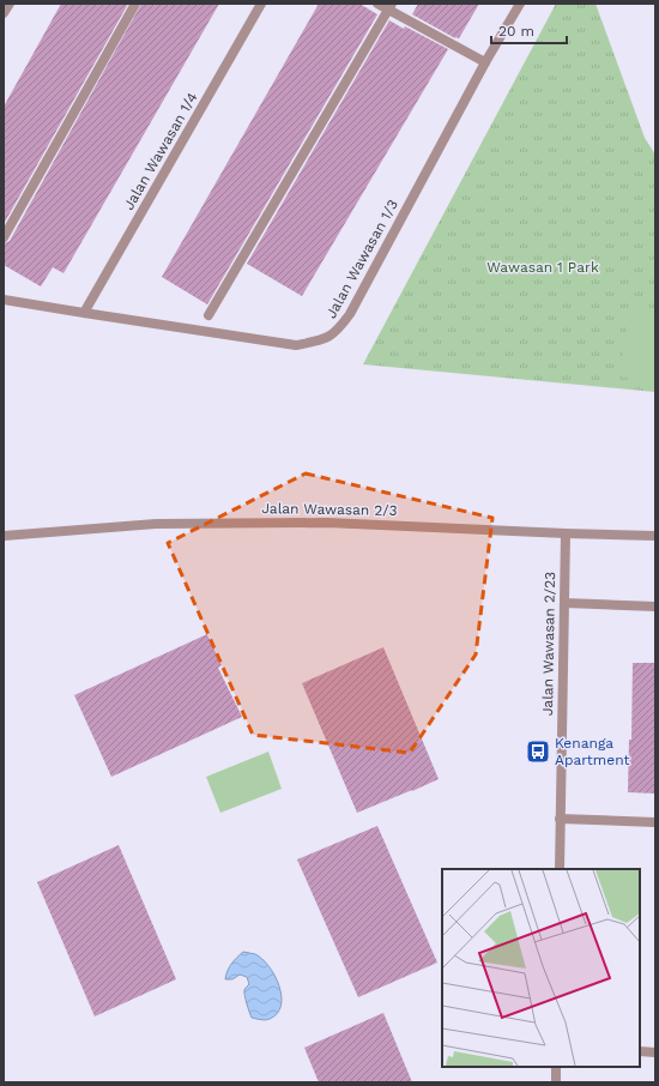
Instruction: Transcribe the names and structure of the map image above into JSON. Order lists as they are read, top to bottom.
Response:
{
  "streets": {
    "street": [
      "Jalan Wawasan 1/4",
      "Jalan Wawasan 1/3",
      "Jalan Wawasan 2/3",
      "Jalan Wawasan 2/23"
    ]
  },
  "crossings": [
    ["Jalan Wawasan 1/4", "Jalan Wawasan 1/3"],
    ["Jalan Wawasan 2/3", "Jalan Wawasan 2/23"]
  ],
  "parks": ["Wawasan 1 Park"],
  "places": {
    "bus stop": ["Kenanga Apartment"]
  },
  "scale_bar": "20 m"
}
